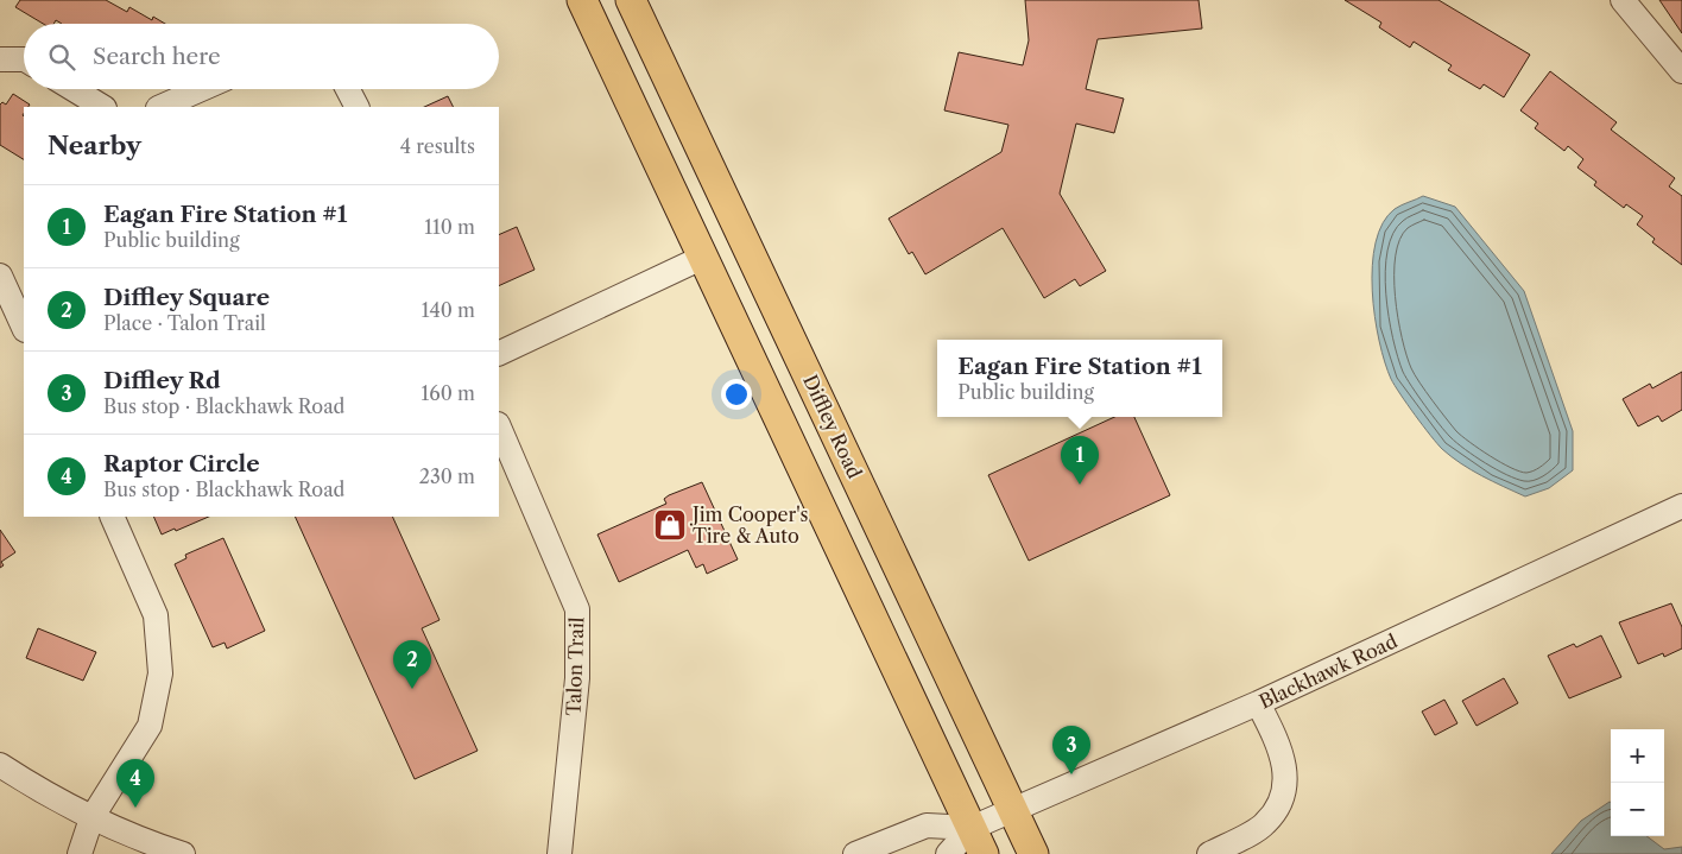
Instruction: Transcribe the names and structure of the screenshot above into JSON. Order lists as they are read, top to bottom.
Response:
{
  "streets": {
    "main road": ["Diffley Road"],
    "street": ["Talon Trail", "Blackhawk Road"]
  },
  "crossings": [
    ["Diffley Road", "Blackhawk Road"]
  ],
  "places": {
    "shop": ["Jim Cooper's Tire & Auto"]
  },
  "page": {
    "search": "Search here",
    "heading": ["Nearby", "4 results"],
    "list": [
      {
        "mark": "1",
        "name": "Eagan Fire Station #1",
        "note": "Public building",
        "value": "110 m"
      },
      {
        "mark": "2",
        "name": "Diffley Square",
        "note": "Place · Talon Trail",
        "value": "140 m"
      },
      {
        "mark": "3",
        "name": "Diffley Rd",
        "note": "Bus stop · Blackhawk Road",
        "value": "160 m"
      },
      {
        "mark": "4",
        "name": "Raptor Circle",
        "note": "Bus stop · Blackhawk Road",
        "value": "230 m"
      }
    ],
    "popup": ["Eagan Fire Station #1", "Public building"],
    "pins": [
      "1",
      "2",
      "3",
      "4"
    ],
    "map_buttons": ["+", "−"]
  }
}
